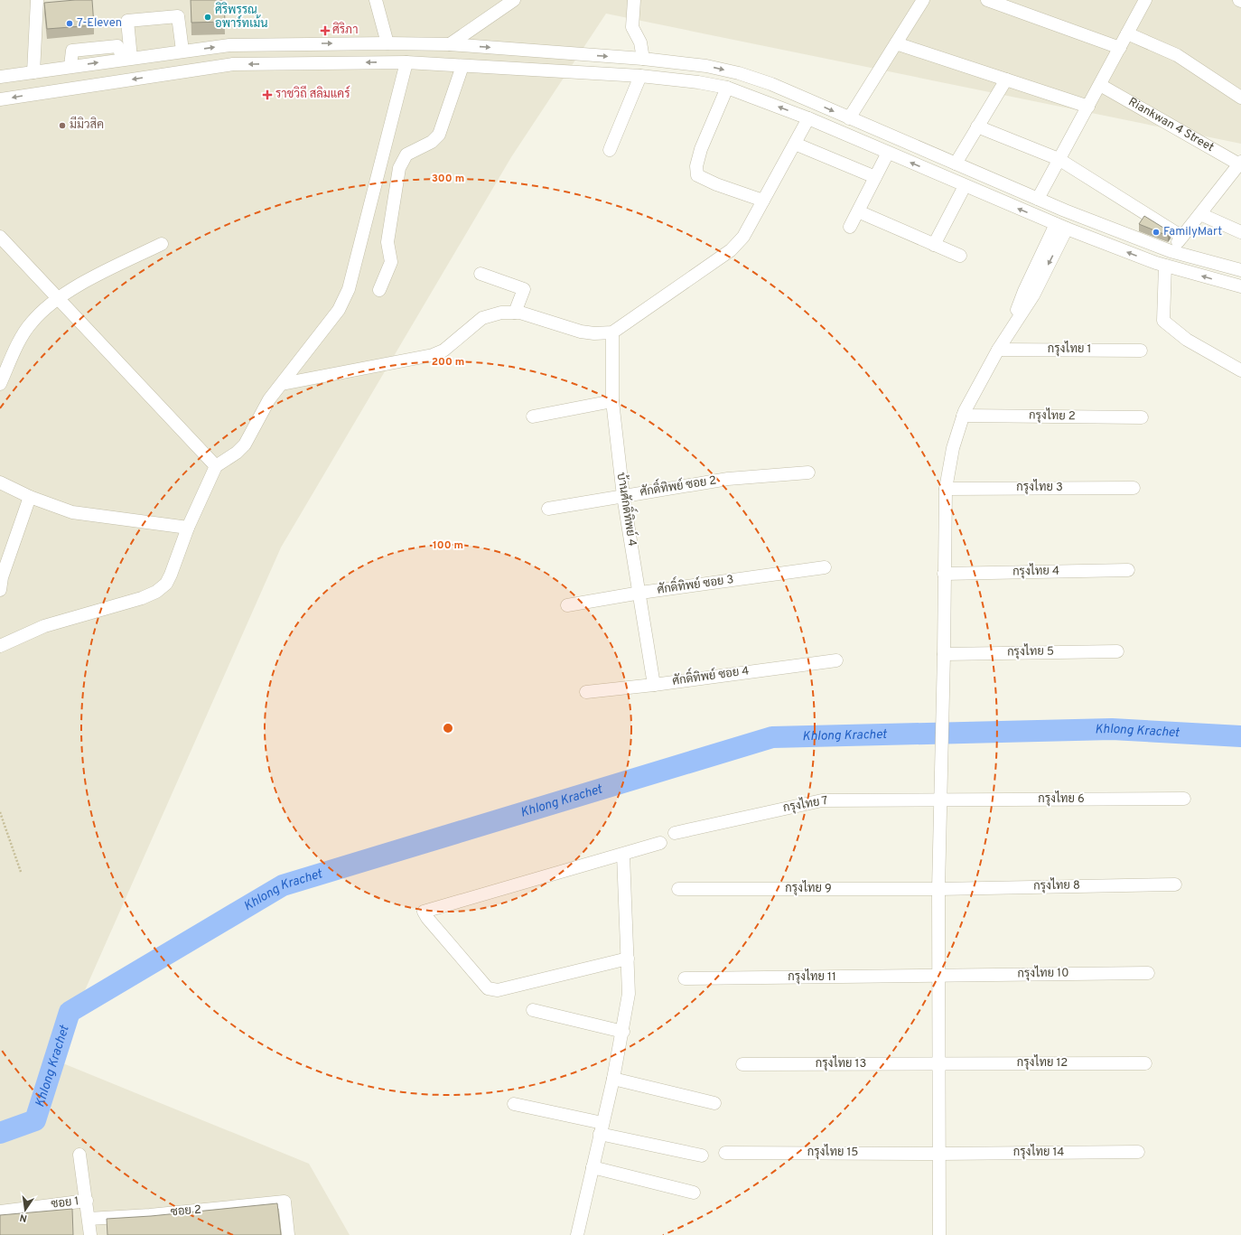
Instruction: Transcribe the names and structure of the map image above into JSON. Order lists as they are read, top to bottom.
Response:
{
  "streets": {
    "street": [
      "Riankwan 4 Street",
      "กรุงไทย 1",
      "กรุงไทย 2",
      "ศักดิ์ทิพย์ ซอย 2",
      "กรุงไทย 3",
      "บ้านศักดิ์ทิพย์ 4",
      "กรุงไทย 4",
      "ศักดิ์ทิพย์ ซอย 3",
      "กรุงไทย 5",
      "ศักดิ์ทิพย์ ซอย 4",
      "กรุงไทย 6",
      "กรุงไทย 7",
      "กรุงไทย 8",
      "กรุงไทย 9",
      "กรุงไทย 10",
      "กรุงไทย 11",
      "กรุงไทย 12",
      "กรุงไทย 13",
      "กรุงไทย 15",
      "กรุงไทย 14",
      "ซอย 1",
      "ซอย 2"
    ]
  },
  "crossings": [
    ["ศักดิ์ทิพย์ ซอย 2", "บ้านศักดิ์ทิพย์ 4"],
    ["บ้านศักดิ์ทิพย์ 4", "ศักดิ์ทิพย์ ซอย 3"],
    ["บ้านศักดิ์ทิพย์ 4", "ศักดิ์ทิพย์ ซอย 4"],
    ["กรุงไทย 6", "กรุงไทย 7"],
    ["กรุงไทย 8", "กรุงไทย 9"],
    ["กรุงไทย 10", "กรุงไทย 11"],
    ["กรุงไทย 12", "กรุงไทย 13"],
    ["กรุงไทย 15", "กรุงไทย 14"]
  ],
  "water": ["Khlong Krachet"],
  "places": {
    "other": [
      "ศิริพรรณ อพาร์ทเม้น",
      "7-Eleven",
      "มีมิวสิค",
      "FamilyMart"
    ],
    "health": ["ศิริภา", "ราชวิถี สลิมแคร์"]
  },
  "north": "bottom",
  "rings": ["300 m", "200 m", "100 m"]
}
